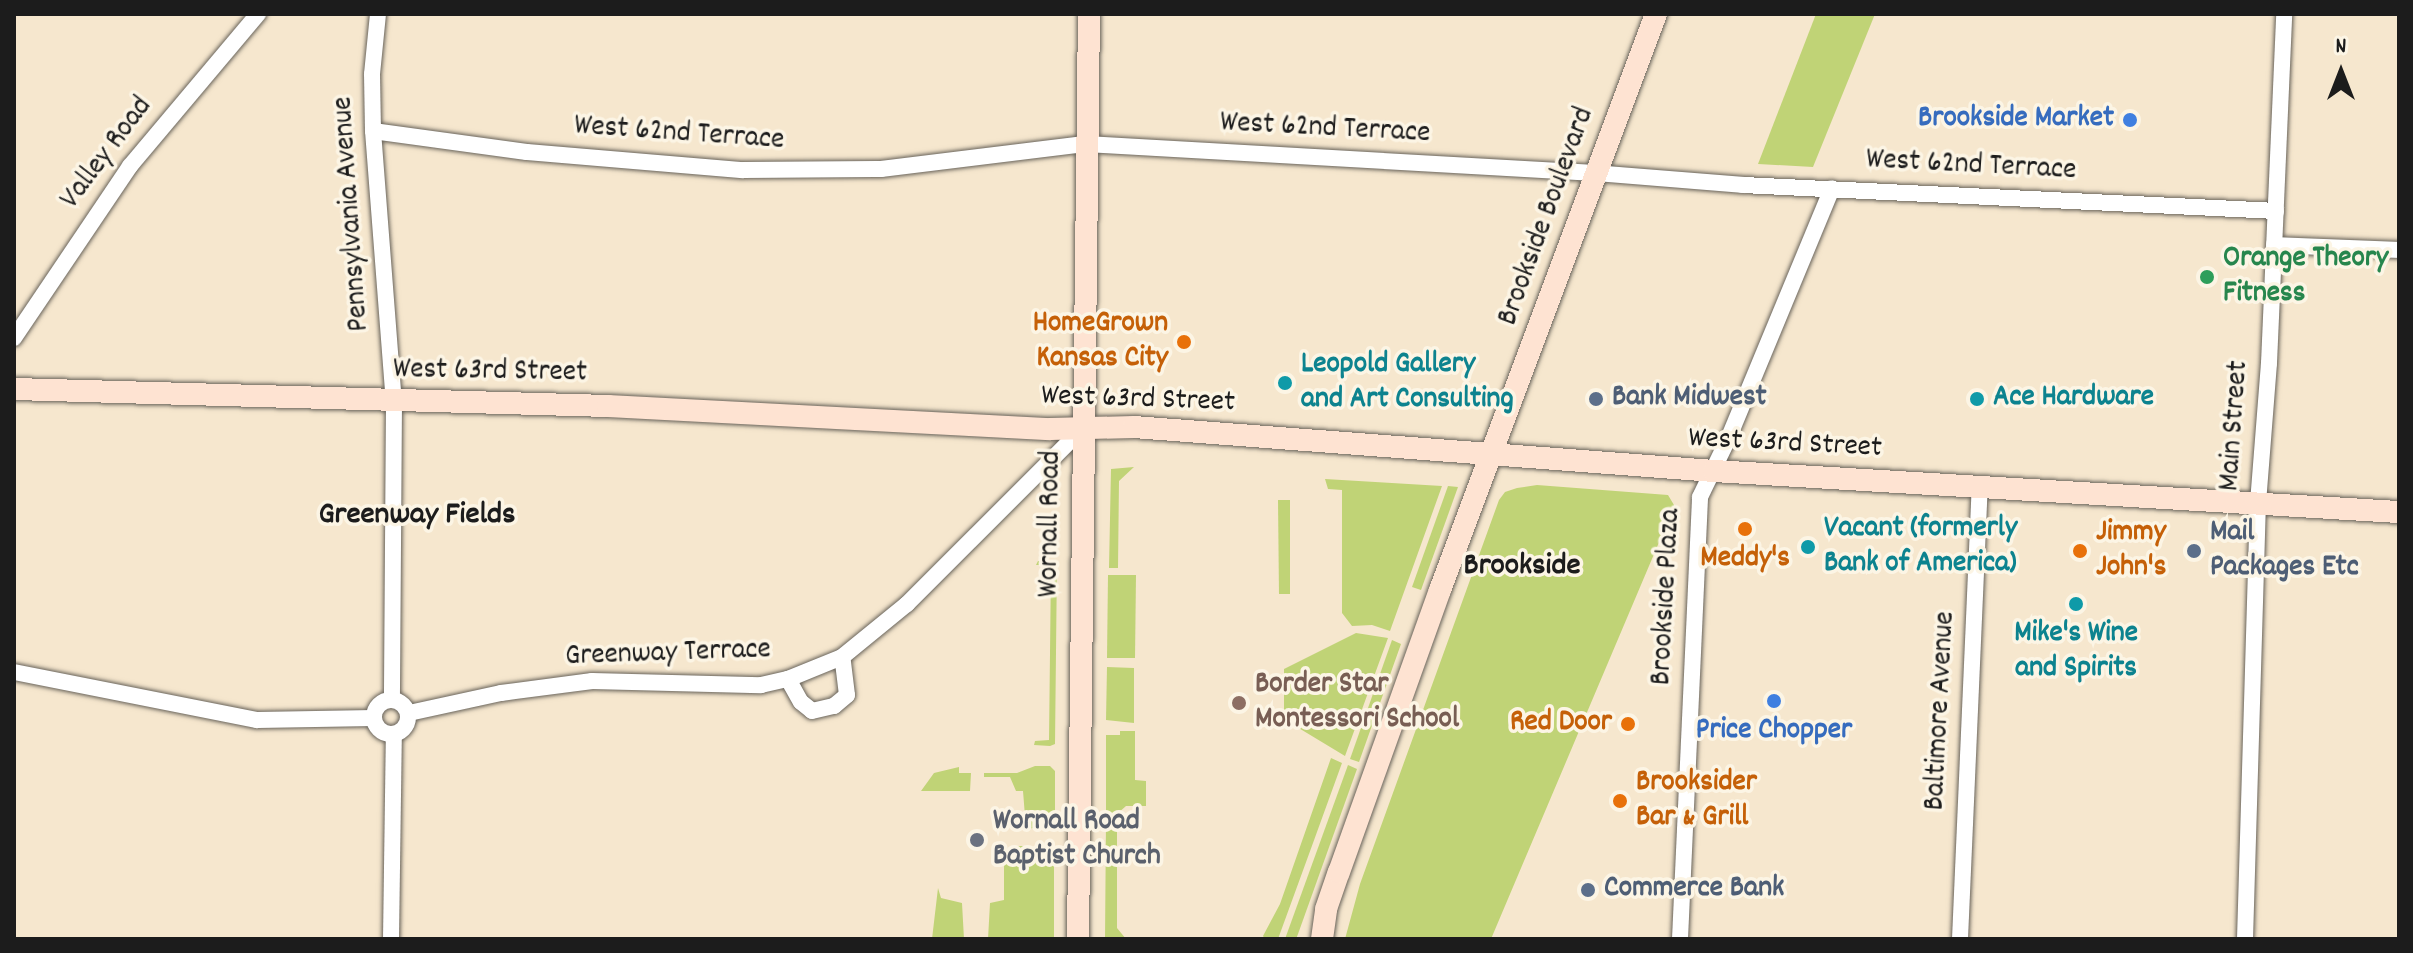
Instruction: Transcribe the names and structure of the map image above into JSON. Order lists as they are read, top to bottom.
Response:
{
  "streets": {
    "main road": ["Brookside Boulevard", "West 63rd Street", "Wornall Road"],
    "street": [
      "West 62nd Terrace",
      "Valley Road",
      "Pennsylvania Avenue",
      "Main Street",
      "Brookside Plaza",
      "Greenway Terrace",
      "Baltimore Avenue"
    ]
  },
  "crossings": [
    ["West 62nd Terrace", "Pennsylvania Avenue"],
    ["West 62nd Terrace", "Brookside Boulevard"],
    ["West 62nd Terrace", "Main Street"],
    ["West 62nd Terrace", "Wornall Road"],
    ["West 62nd Terrace", "Brookside Plaza"],
    ["Pennsylvania Avenue", "West 63rd Street"],
    ["Pennsylvania Avenue", "Greenway Terrace"],
    ["Brookside Boulevard", "West 63rd Street"],
    ["West 63rd Street", "Main Street"],
    ["West 63rd Street", "Wornall Road"],
    ["West 63rd Street", "Brookside Plaza"],
    ["West 63rd Street", "Greenway Terrace"],
    ["West 63rd Street", "Baltimore Avenue"],
    ["Wornall Road", "Greenway Terrace"]
  ],
  "districts": ["Greenway Fields", "Brookside"],
  "places": [
    "Brookside Market",
    "Orange Theory Fitness",
    "HomeGrown Kansas City",
    "Leopold Gallery and Art Consulting",
    "Bank Midwest",
    "Ace Hardware",
    "Meddy's",
    "Vacant (formerly Bank of America)",
    "Jimmy John's",
    "Mail Packages Etc",
    "Mike's Wine and Spirits",
    "Price Chopper",
    "Border Star Montessori School",
    "Red Door",
    "Brooksider Bar & Grill",
    "Wornall Road Baptist Church",
    "Commerce Bank"
  ],
  "north": "top"
}
